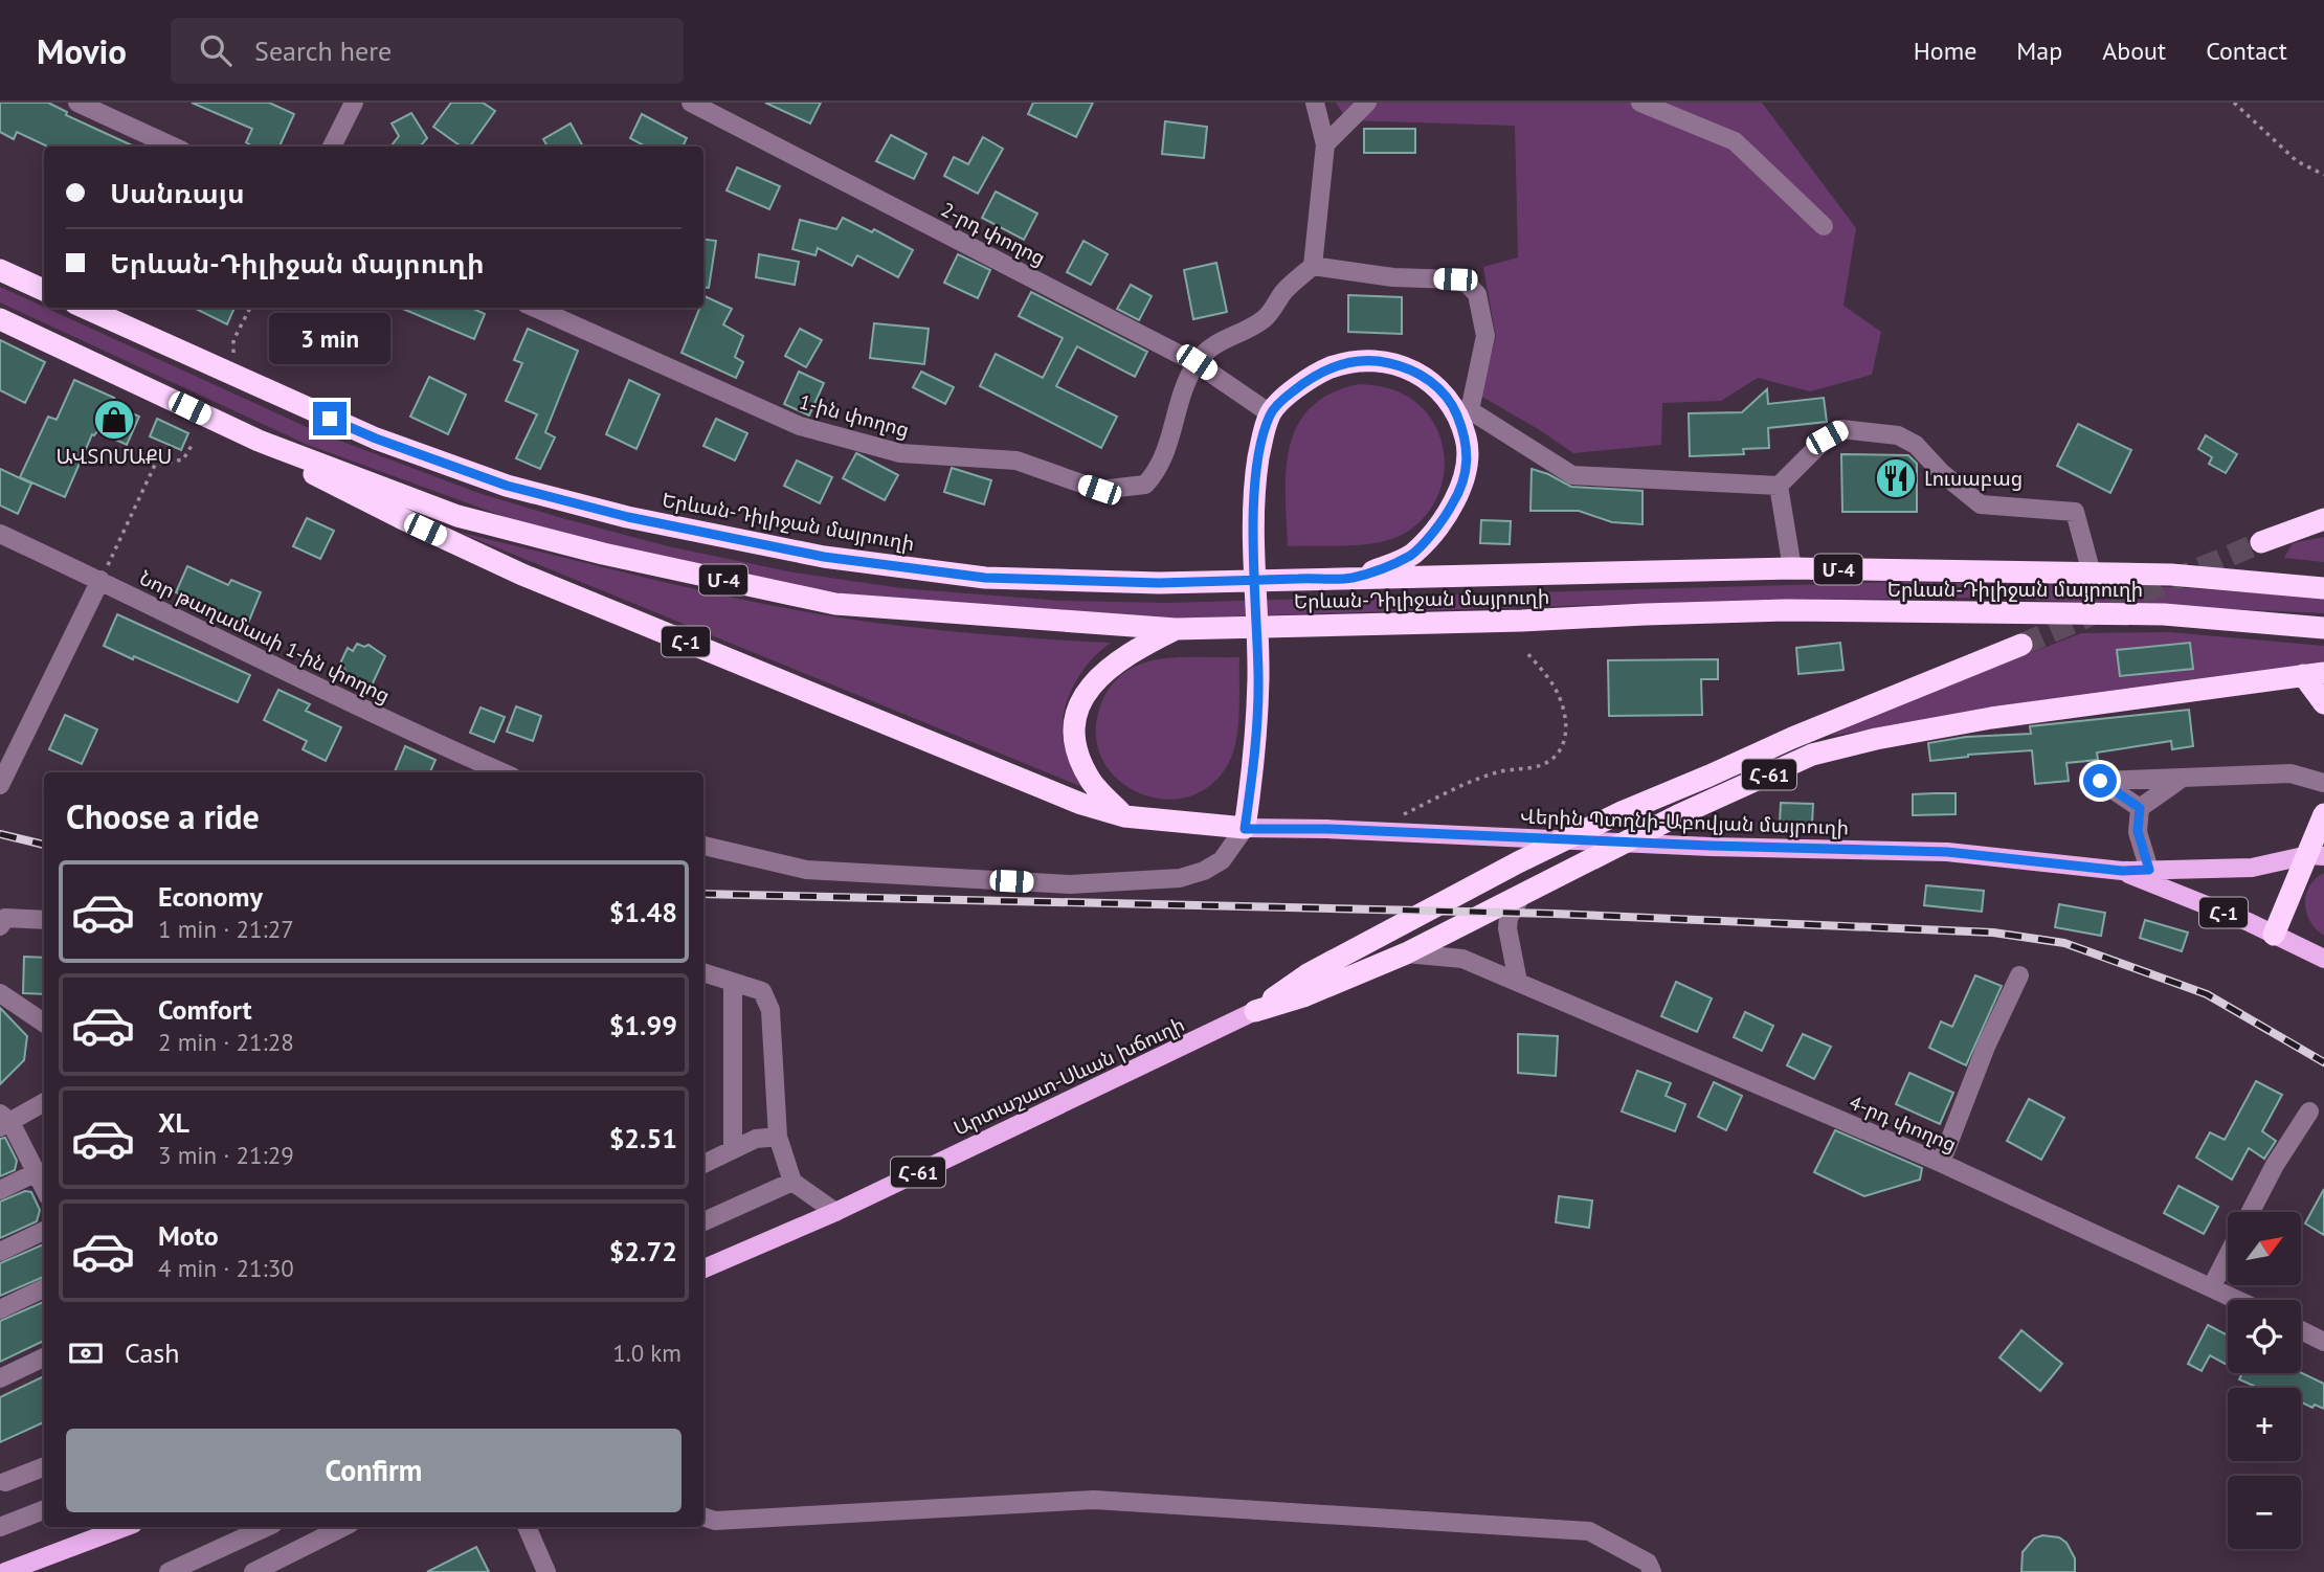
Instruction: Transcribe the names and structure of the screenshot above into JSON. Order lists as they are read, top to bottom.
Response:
{
  "streets": {
    "highway": [
      "Երևան-Դիլիջան մայրուղի",
      "Մ-4",
      "Հ-1",
      "Հ-61"
    ],
    "main road": ["Վերին Պտղնի-Աբովյան մայրուղի", "Արտաշատ-Սևան խճուղի"],
    "street": [
      "2-րդ փողոց",
      "1-ին փողոց",
      "Նոր թաղամասի 1-ին փողոց",
      "4-րդ փողոց"
    ]
  },
  "crossings": [
    ["2-րդ փողոց", "1-ին փողոց"],
    ["Երևան-Դիլիջան մայրուղի", "Հ-1"],
    ["Հ-1", "Վերին Պտղնի-Աբովյան մայրուղի"],
    ["Հ-61", "Արտաշատ-Սևան խճուղի"],
    ["Հ-61", "4-րդ փողոց"]
  ],
  "places": {
    "shop": ["ԱՎՏՈՄԱՔՍ"],
    "restaurant": ["Լուսաբաց"]
  },
  "north": "top right",
  "page": {
    "header": "Movio",
    "search": "Search here",
    "nav": [
      "Home",
      "Map",
      "About",
      "Contact"
    ],
    "banner": ["Սանռայս", "Երևան-Դիլիջան մայրուղի"],
    "bubble": "3 min",
    "heading": "Choose a ride",
    "list": [
      {
        "name": "Economy",
        "note": "1 min · 21:27",
        "value": "$1.48"
      },
      {
        "name": "Comfort",
        "note": "2 min · 21:28",
        "value": "$1.99"
      },
      {
        "name": "XL",
        "note": "3 min · 21:29",
        "value": "$2.51"
      },
      {
        "name": "Moto",
        "note": "4 min · 21:30",
        "value": "$2.72"
      }
    ],
    "map_buttons": ["+", "−"],
    "pay": ["Cash", "1.0 km"],
    "buttons": "Confirm"
  }
}
